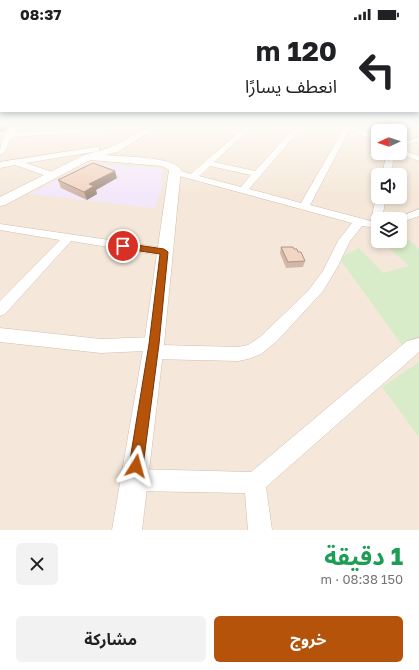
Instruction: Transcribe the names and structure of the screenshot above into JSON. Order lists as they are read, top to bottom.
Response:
{
  "north": "left",
  "page": {
    "status": "08:37",
    "turn": ["120 m", "انعطف يسارًا"],
    "heading": ["1 دقيقة", "150 m · 08:38"],
    "buttons": ["خروج", "مشاركة"]
  }
}
